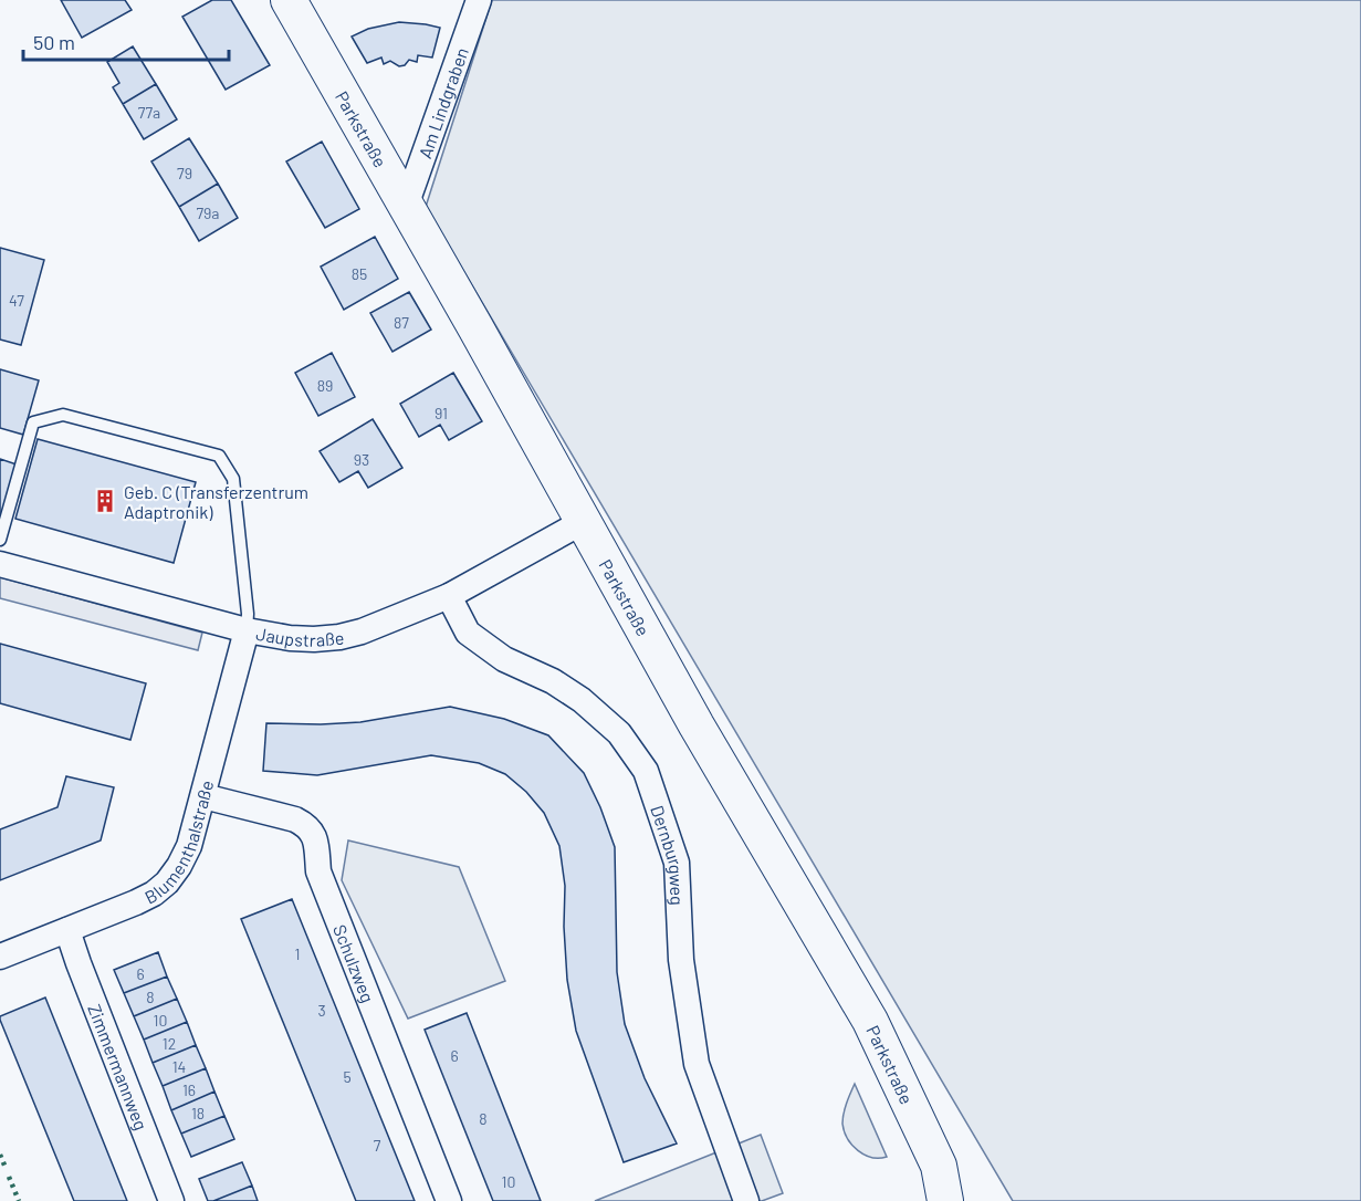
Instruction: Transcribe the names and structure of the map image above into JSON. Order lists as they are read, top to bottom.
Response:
{
  "streets": {
    "street": [
      "Am Lindgraben",
      "Parkstraße",
      "Jaupstraße",
      "Blumenthalstraße",
      "Dernburgweg",
      "Schulzweg",
      "Zimmermannweg"
    ]
  },
  "crossings": [
    ["Am Lindgraben", "Parkstraße"],
    ["Parkstraße", "Jaupstraße"],
    ["Jaupstraße", "Blumenthalstraße"],
    ["Jaupstraße", "Dernburgweg"],
    ["Blumenthalstraße", "Schulzweg"],
    ["Blumenthalstraße", "Zimmermannweg"]
  ],
  "places": {
    "building": ["Geb. C (Transferzentrum Adaptronik)"]
  },
  "house_numbers": [
    "77a",
    "79",
    "79a",
    "85",
    "47",
    "87",
    "89",
    "91",
    "93",
    "1",
    "6",
    "8",
    "3",
    "10",
    "12",
    "6",
    "14",
    "5",
    "16",
    "18",
    "8",
    "7",
    "10"
  ],
  "scale_bar": "50 m"
}
